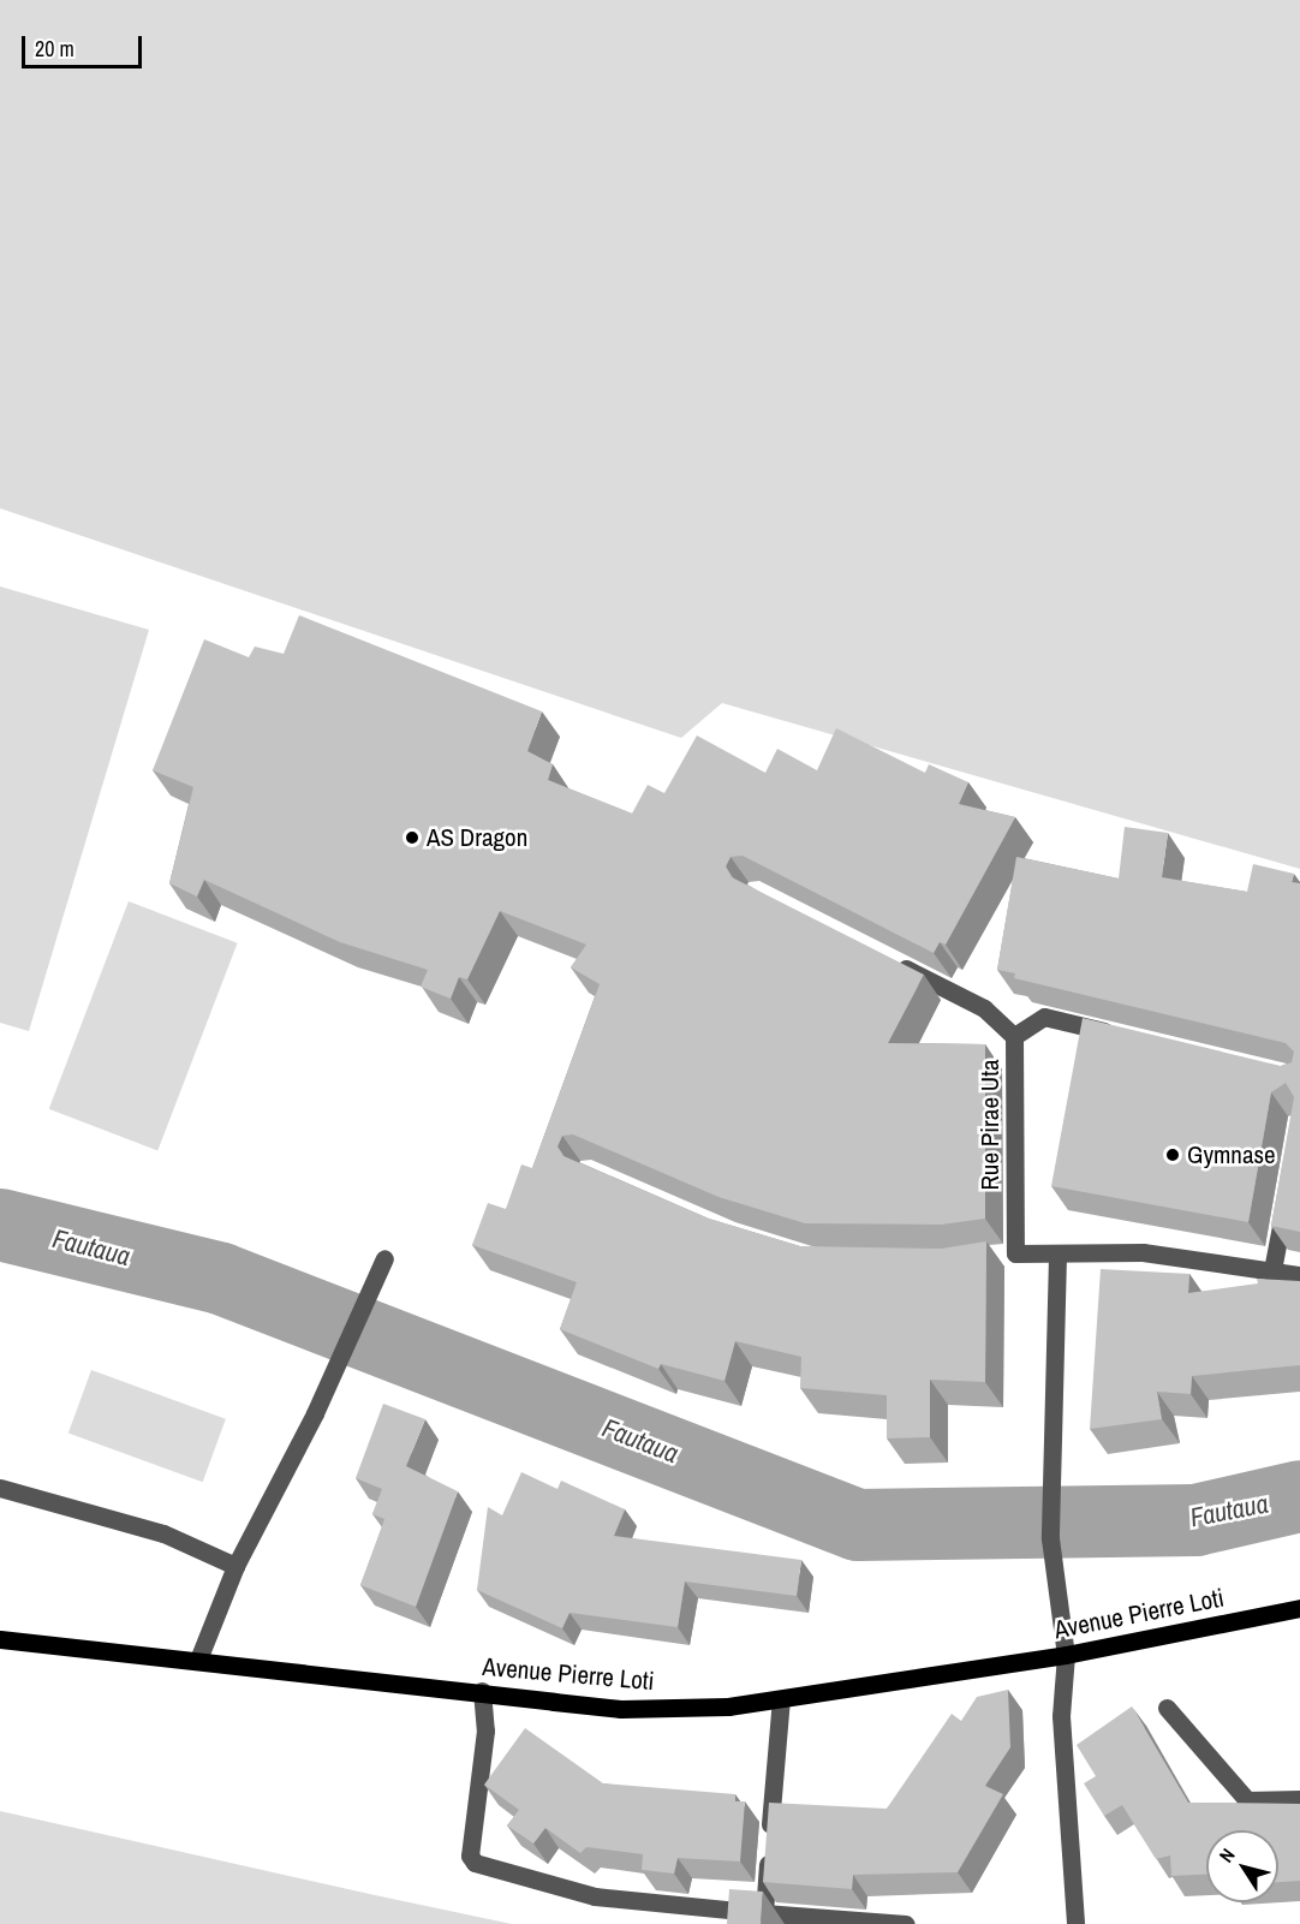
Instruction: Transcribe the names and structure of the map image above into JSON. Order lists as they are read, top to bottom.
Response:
{
  "streets": {
    "main road": ["Avenue Pierre Loti"],
    "street": ["Rue Pirae Uta"]
  },
  "water": ["Fautaua"],
  "places": ["AS Dragon", "Gymnase"],
  "scale_bar": "20 m",
  "north": "top left"
}
